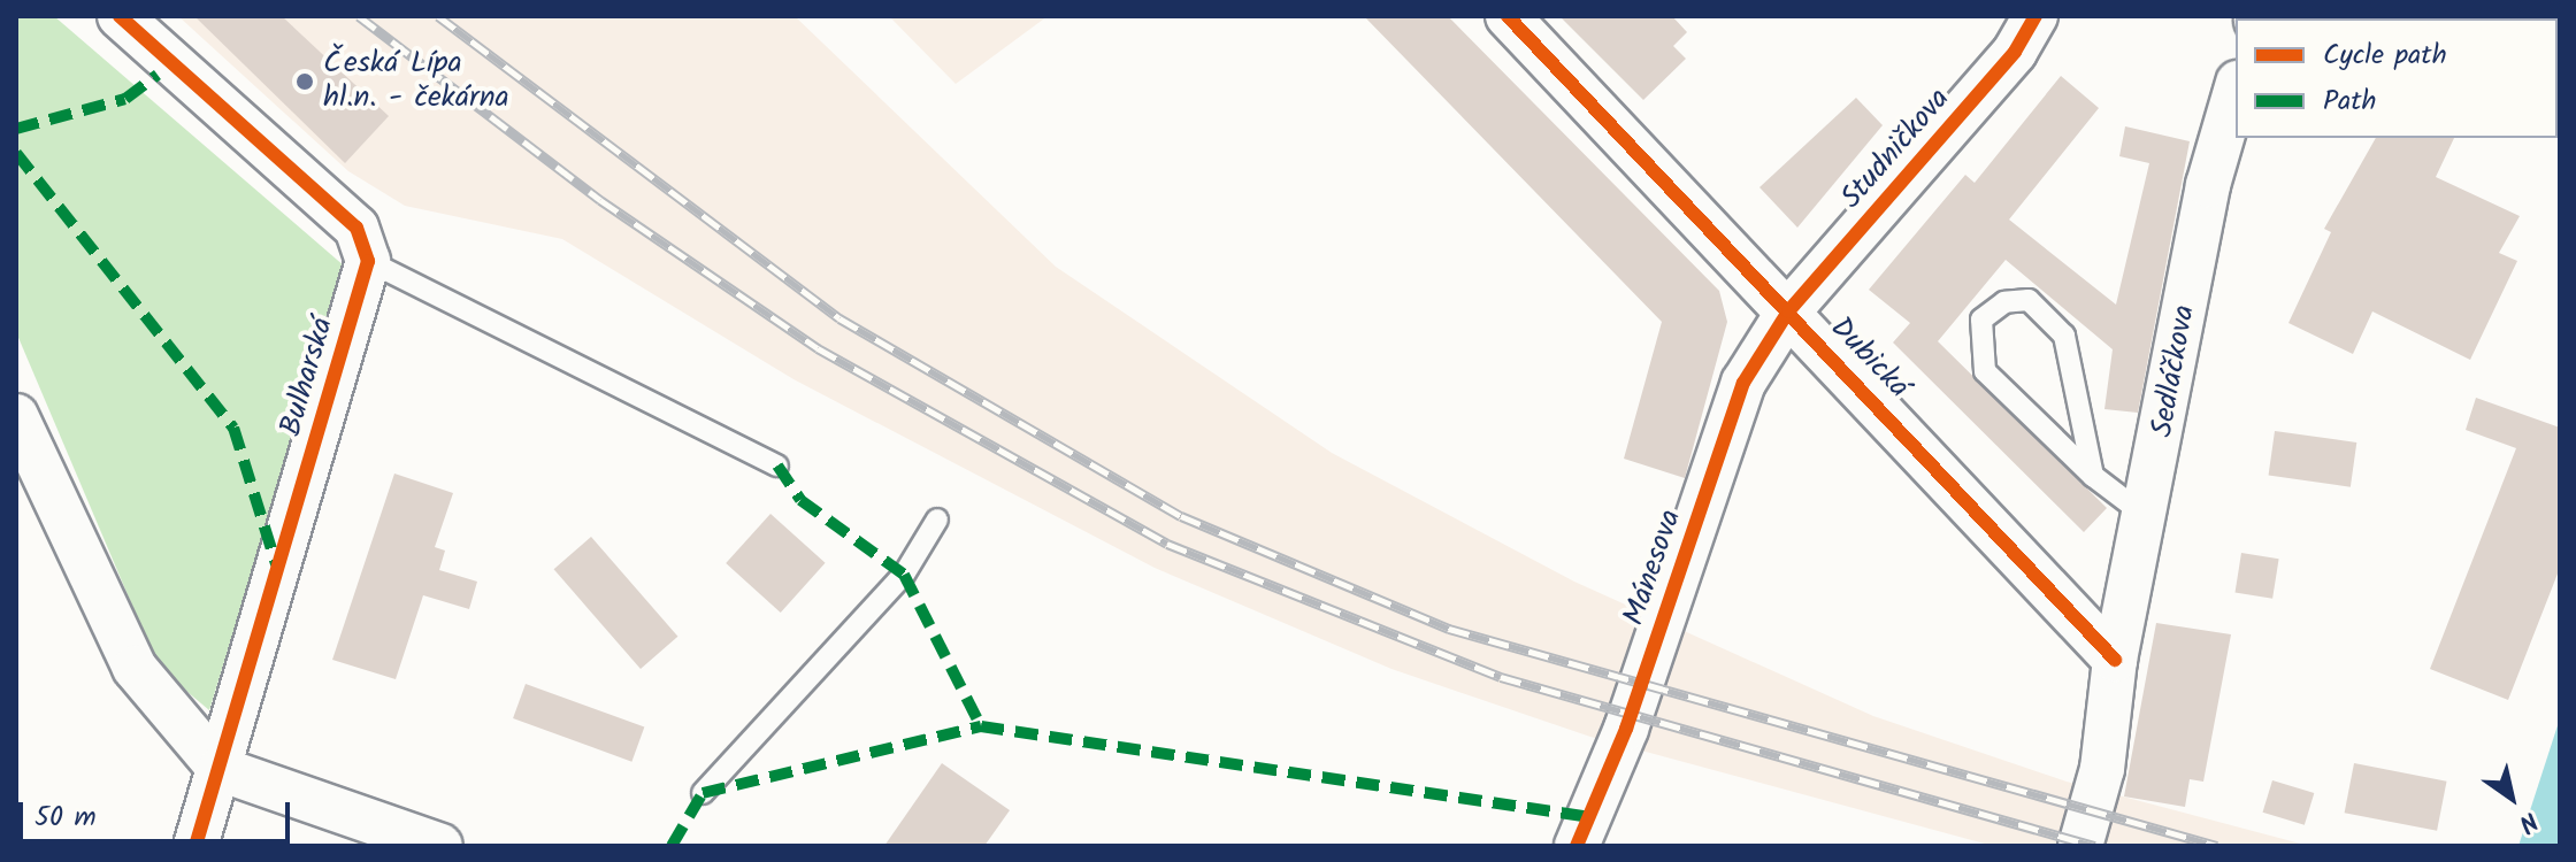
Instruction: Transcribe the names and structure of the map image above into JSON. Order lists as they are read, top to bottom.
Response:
{
  "streets": {
    "street": [
      "Studničkova",
      "Dubická",
      "Sedláčkova",
      "Bulharská",
      "Mánesova"
    ]
  },
  "crossings": [
    ["Studničkova", "Dubická"],
    ["Studničkova", "Mánesova"],
    ["Dubická", "Sedláčkova"],
    ["Dubická", "Mánesova"]
  ],
  "places": ["Česká Lípa hl.n. - čekárna"],
  "legend": ["Cycle path", "Path"],
  "scale_bar": "50 m",
  "north": "bottom right"
}
